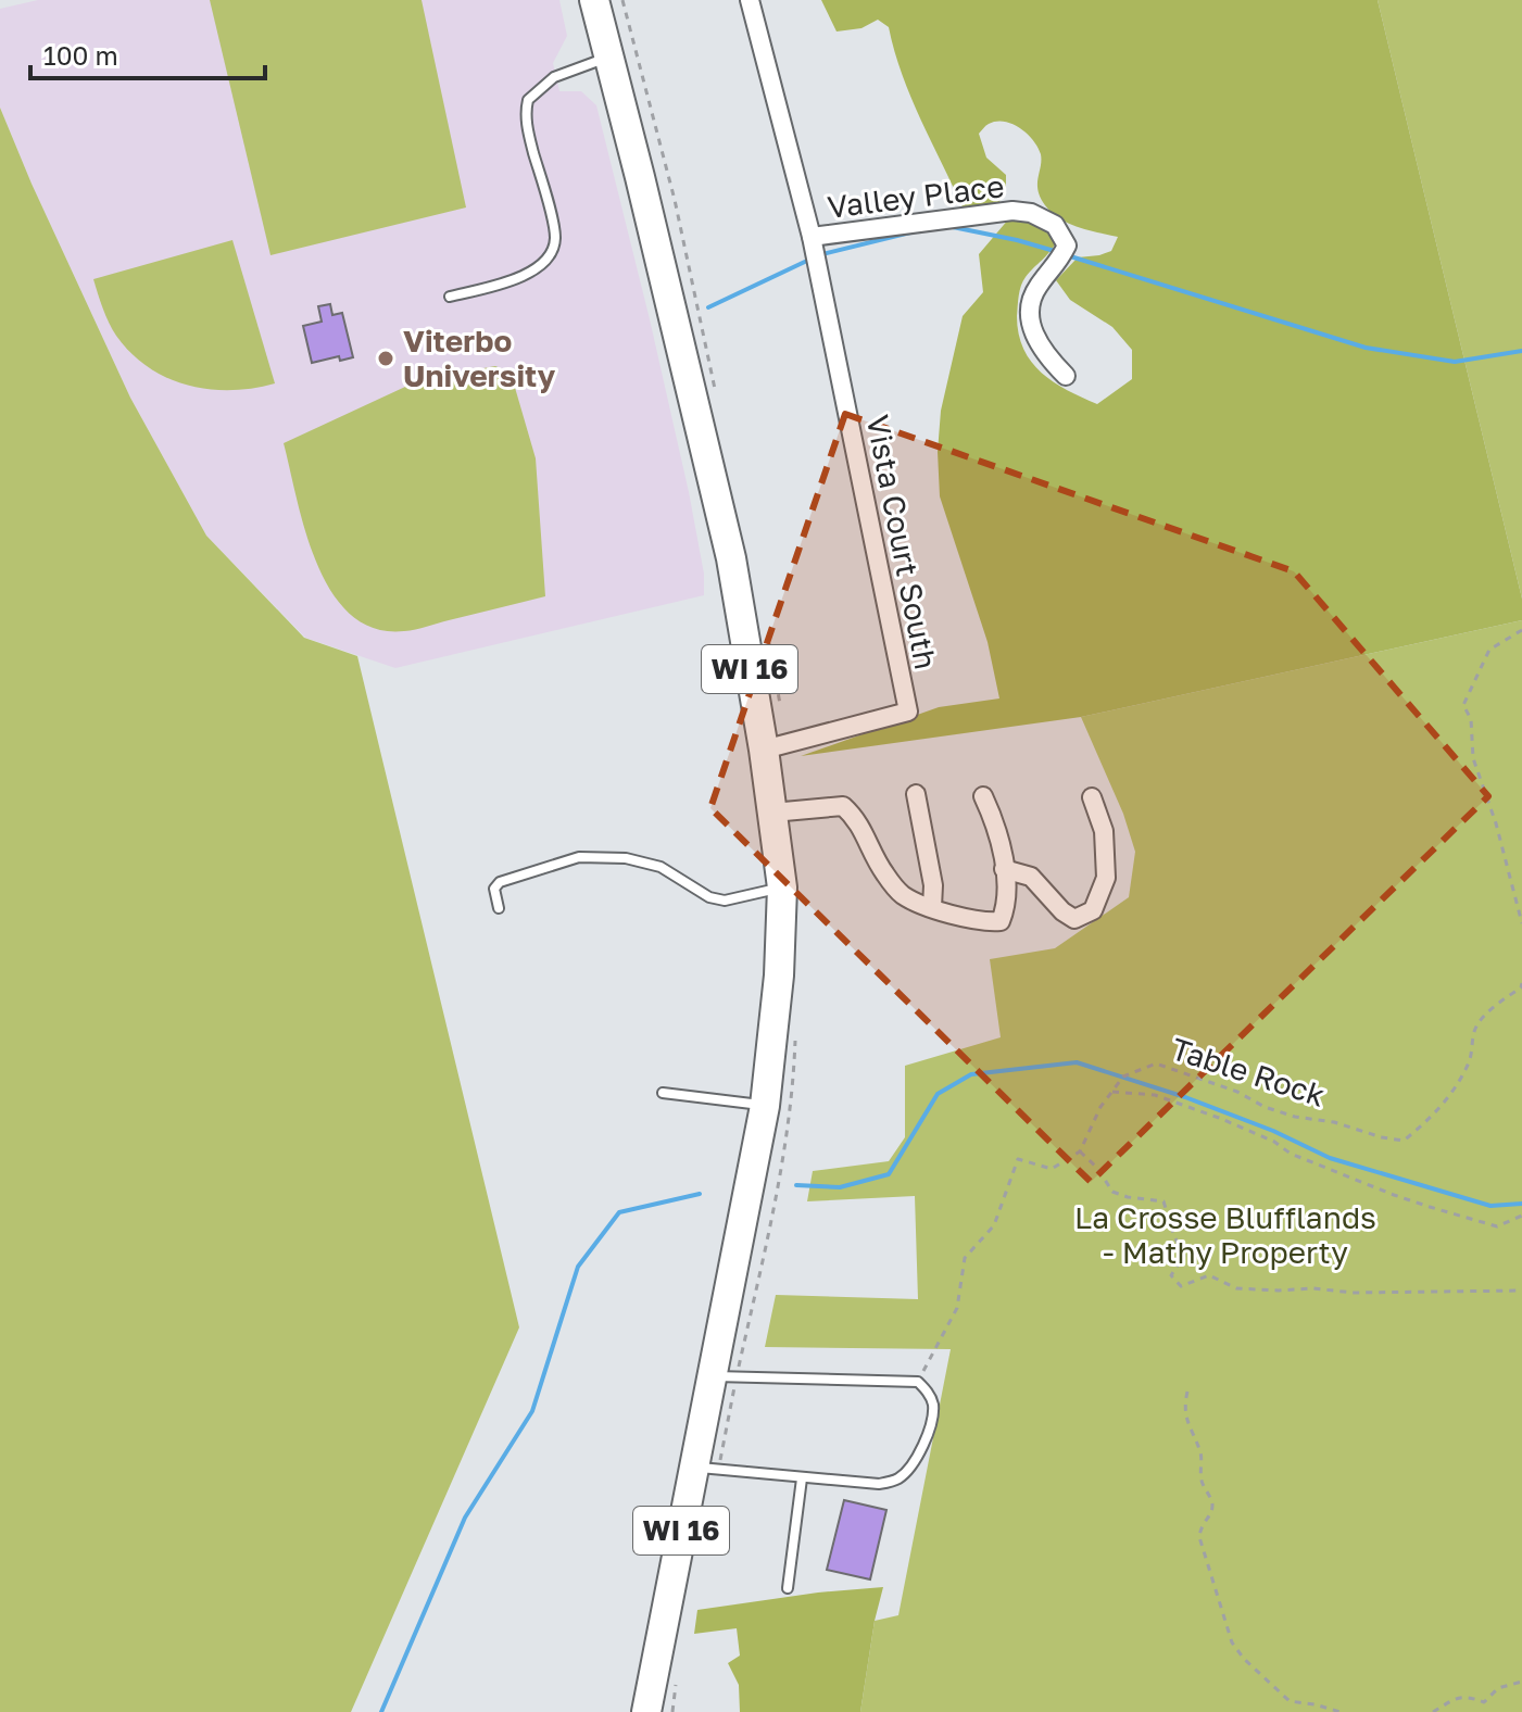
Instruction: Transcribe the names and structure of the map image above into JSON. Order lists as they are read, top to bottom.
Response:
{
  "streets": {
    "main road": ["WI 16"],
    "street": ["Valley Place", "Vista Court South"],
    "path": ["Table Rock"]
  },
  "crossings": [
    ["Valley Place", "Vista Court South"],
    ["Vista Court South", "WI 16"]
  ],
  "parks": ["La Crosse Blufflands - Mathy Property"],
  "places": ["Viterbo University"],
  "scale_bar": "100 m"
}
